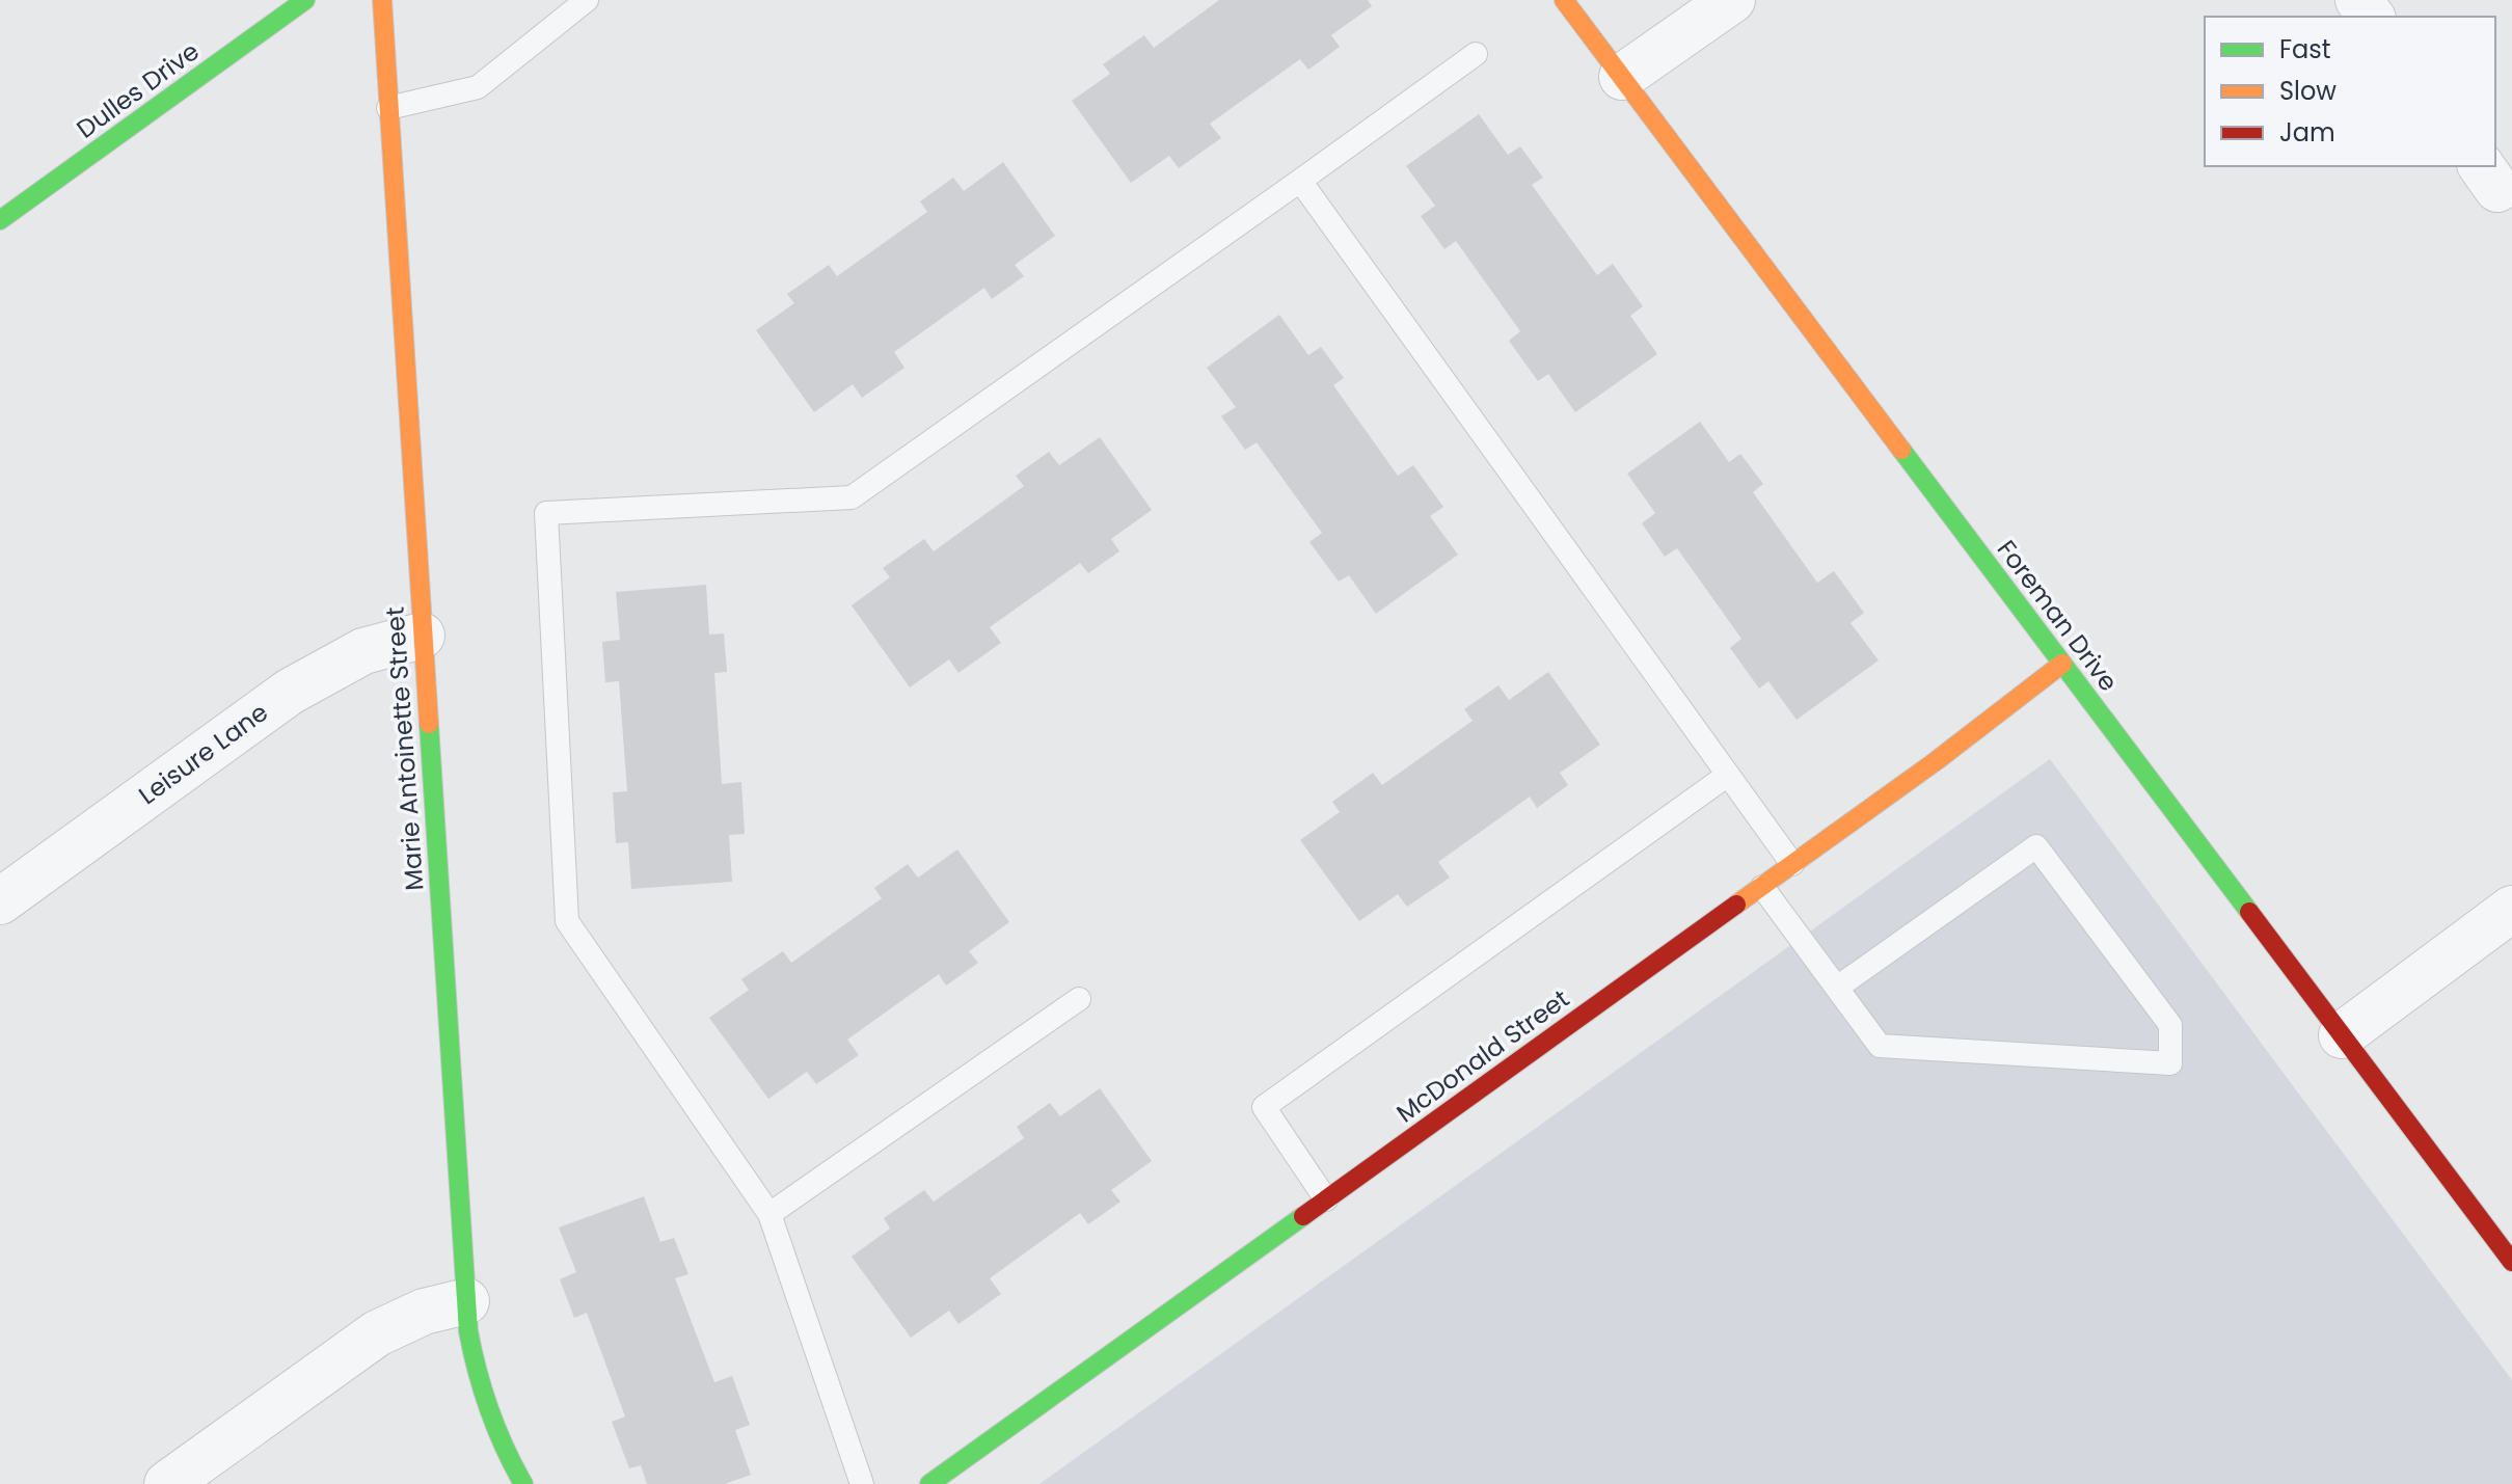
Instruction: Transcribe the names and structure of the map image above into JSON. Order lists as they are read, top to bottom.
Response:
{
  "streets": {
    "street": [
      "Dulles Drive",
      "Foreman Drive",
      "Marie Antoinette Street",
      "Leisure Lane",
      "McDonald Street"
    ]
  },
  "crossings": [
    ["Foreman Drive", "McDonald Street"],
    ["Marie Antoinette Street", "Leisure Lane"]
  ],
  "legend": ["Fast", "Slow", "Jam"]
}
